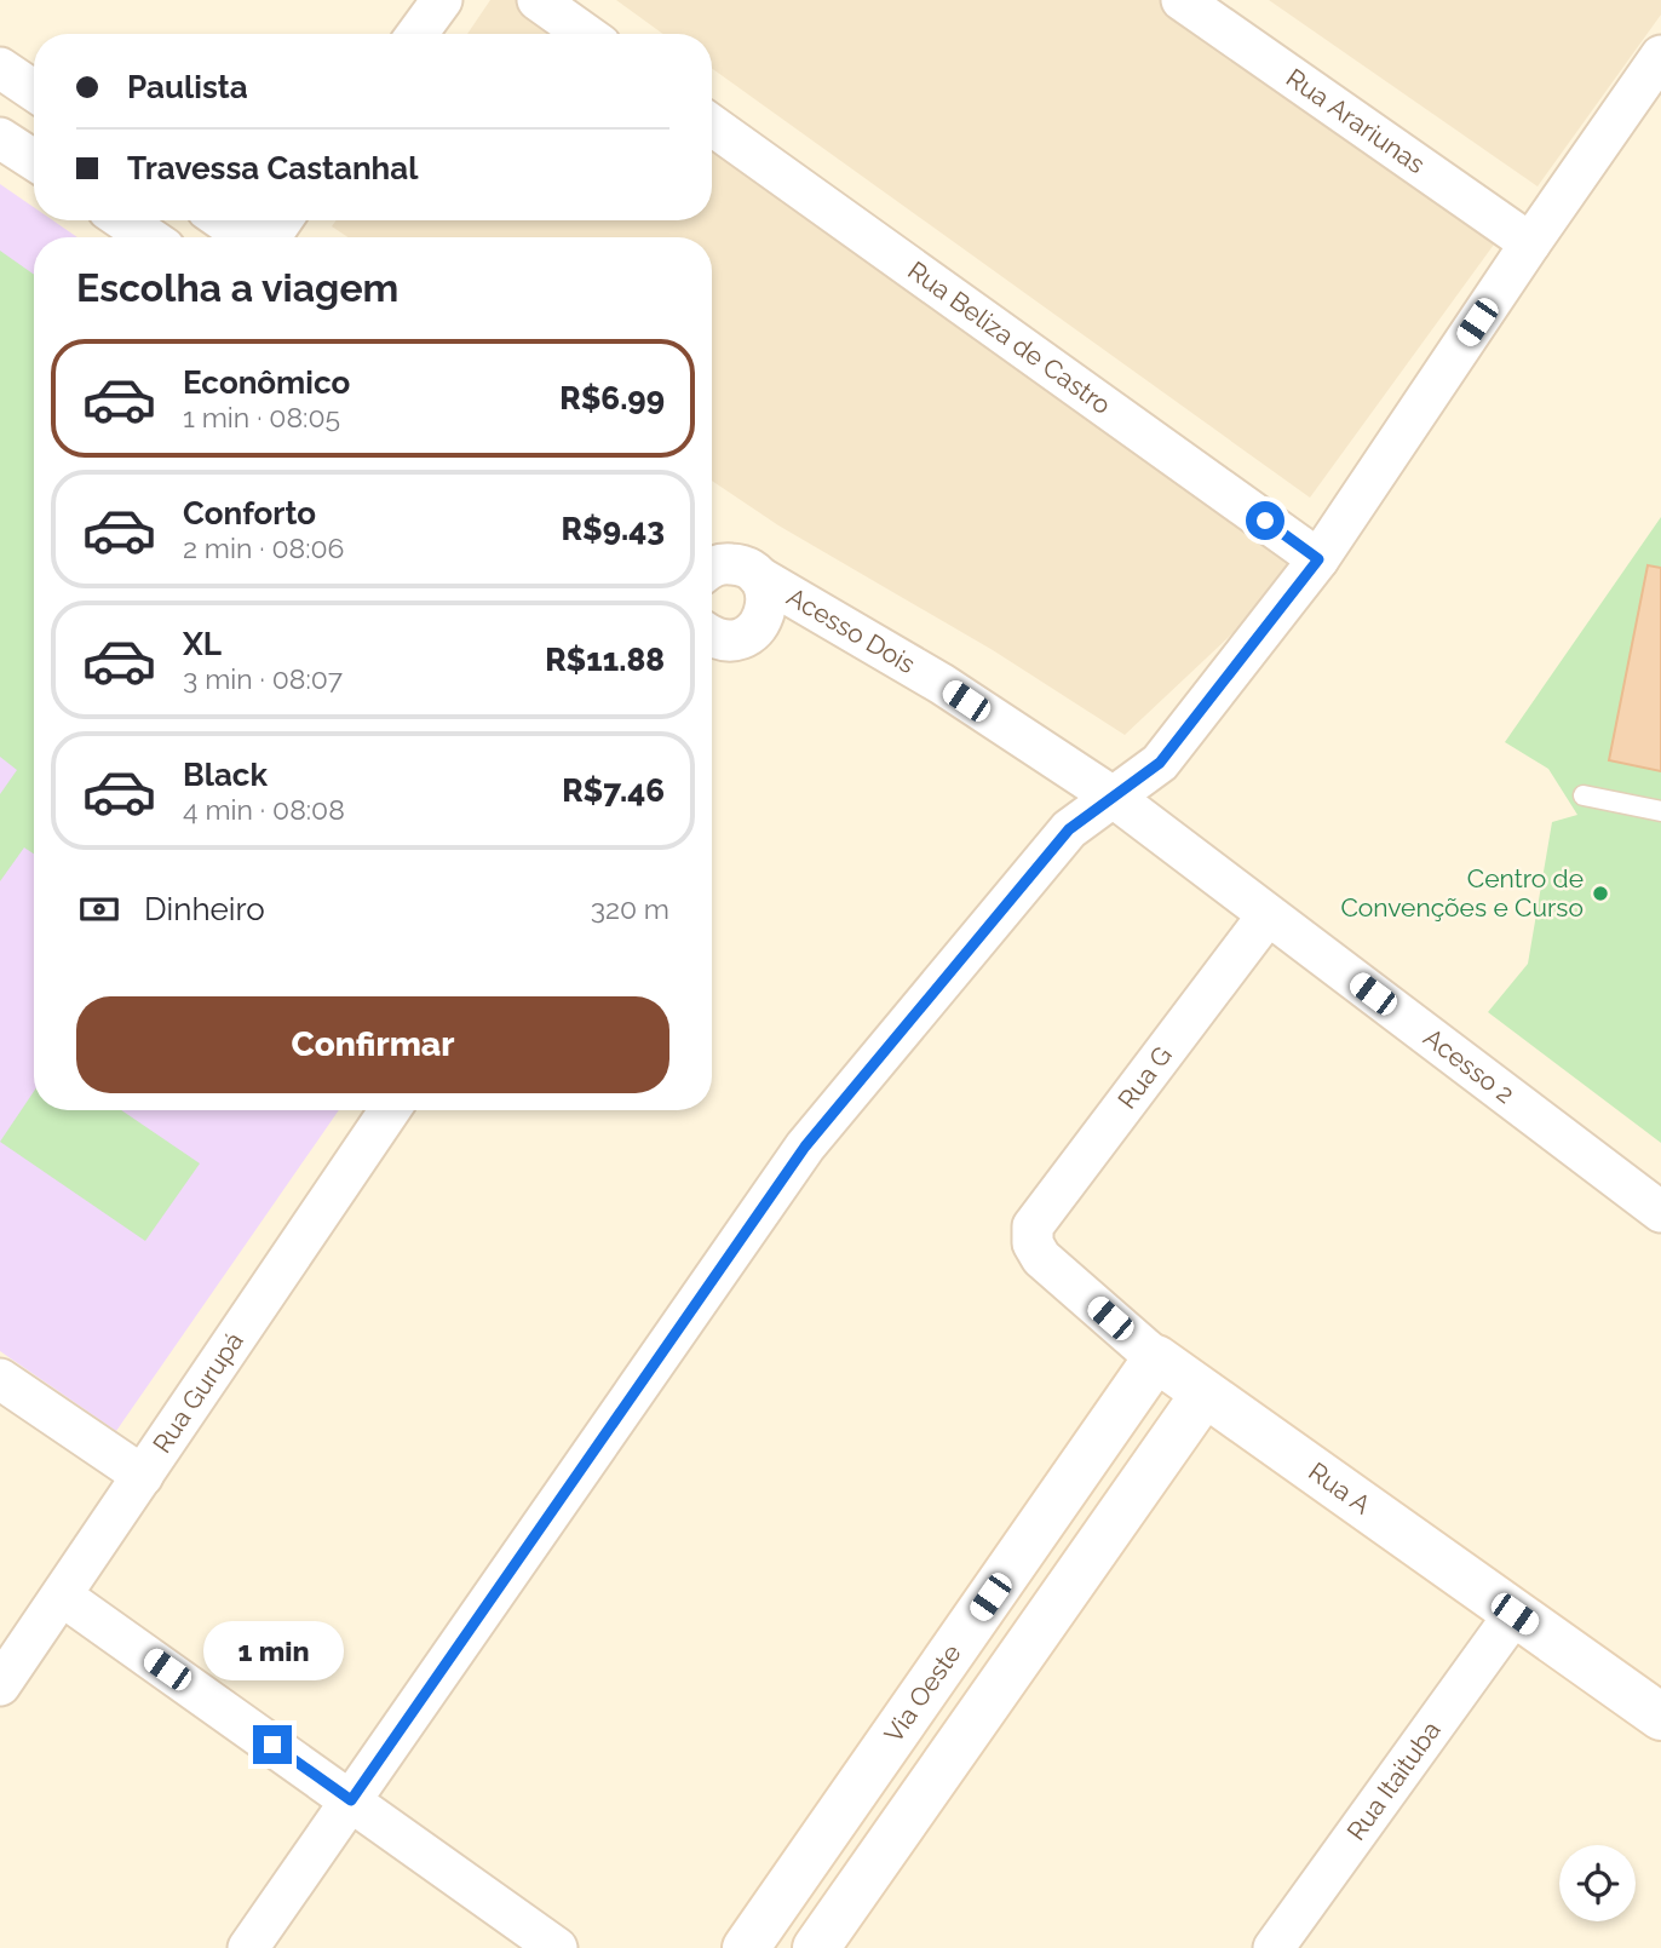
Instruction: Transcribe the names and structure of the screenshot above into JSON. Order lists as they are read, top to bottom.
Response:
{
  "streets": {
    "street": [
      "Rua Arariunas",
      "Rua Beliza de Castro",
      "Acesso Dois",
      "Acesso 2",
      "Rua G",
      "Rua Gurupá",
      "Rua A",
      "Via Oeste",
      "Rua Itaituba"
    ]
  },
  "crossings": [
    ["Acesso Dois", "Acesso 2"],
    ["Acesso 2", "Rua G"],
    ["Rua G", "Rua A"],
    ["Rua A", "Via Oeste"],
    ["Rua A", "Rua Itaituba"]
  ],
  "places": ["Centro de Convenções e Curso"],
  "page": {
    "banner": ["Paulista", "Travessa Castanhal"],
    "heading": "Escolha a viagem",
    "list": [
      {
        "name": "Econômico",
        "note": "1 min · 08:05",
        "value": "R$6.99"
      },
      {
        "name": "Conforto",
        "note": "2 min · 08:06",
        "value": "R$9.43"
      },
      {
        "name": "XL",
        "note": "3 min · 08:07",
        "value": "R$11.88"
      },
      {
        "name": "Black",
        "note": "4 min · 08:08",
        "value": "R$7.46"
      }
    ],
    "pay": ["Dinheiro", "320 m"],
    "buttons": "Confirmar",
    "bubble": "1 min"
  }
}
